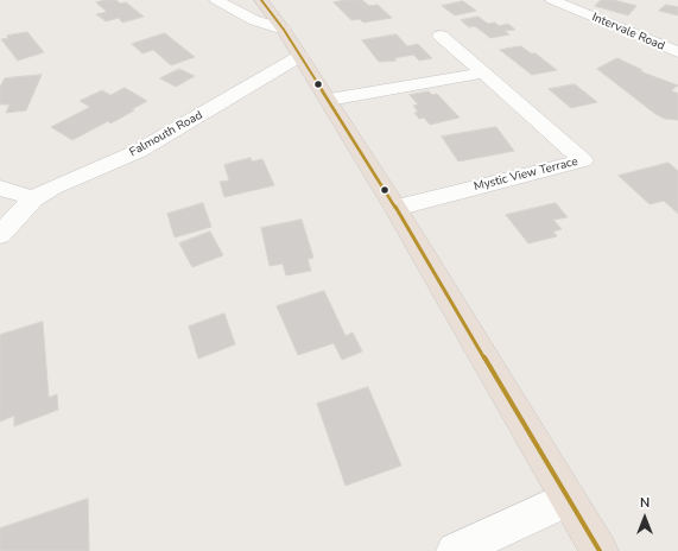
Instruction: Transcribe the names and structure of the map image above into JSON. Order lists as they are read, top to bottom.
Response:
{
  "streets": {
    "street": ["Intervale Road", "Falmouth Road", "Mystic View Terrace"]
  },
  "north": "top"
}
